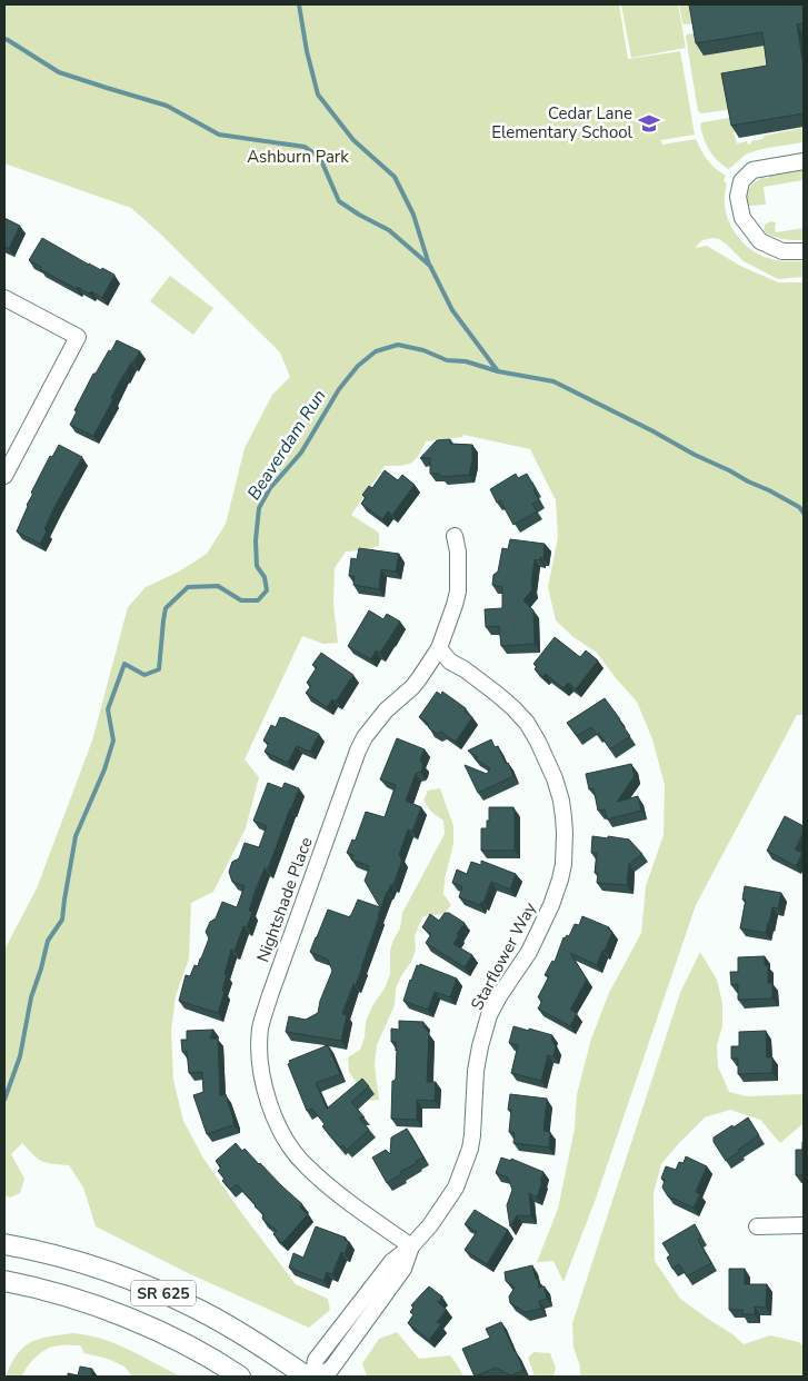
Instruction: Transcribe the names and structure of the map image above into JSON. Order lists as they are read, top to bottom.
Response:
{
  "streets": {
    "main road": ["SR 625"],
    "street": ["Nightshade Place", "Starflower Way"]
  },
  "crossings": [
    ["Nightshade Place", "Starflower Way"]
  ],
  "water": ["Beaverdam Run"],
  "parks": ["Ashburn Park"],
  "places": {
    "school or university": ["Cedar Lane Elementary School"]
  }
}
